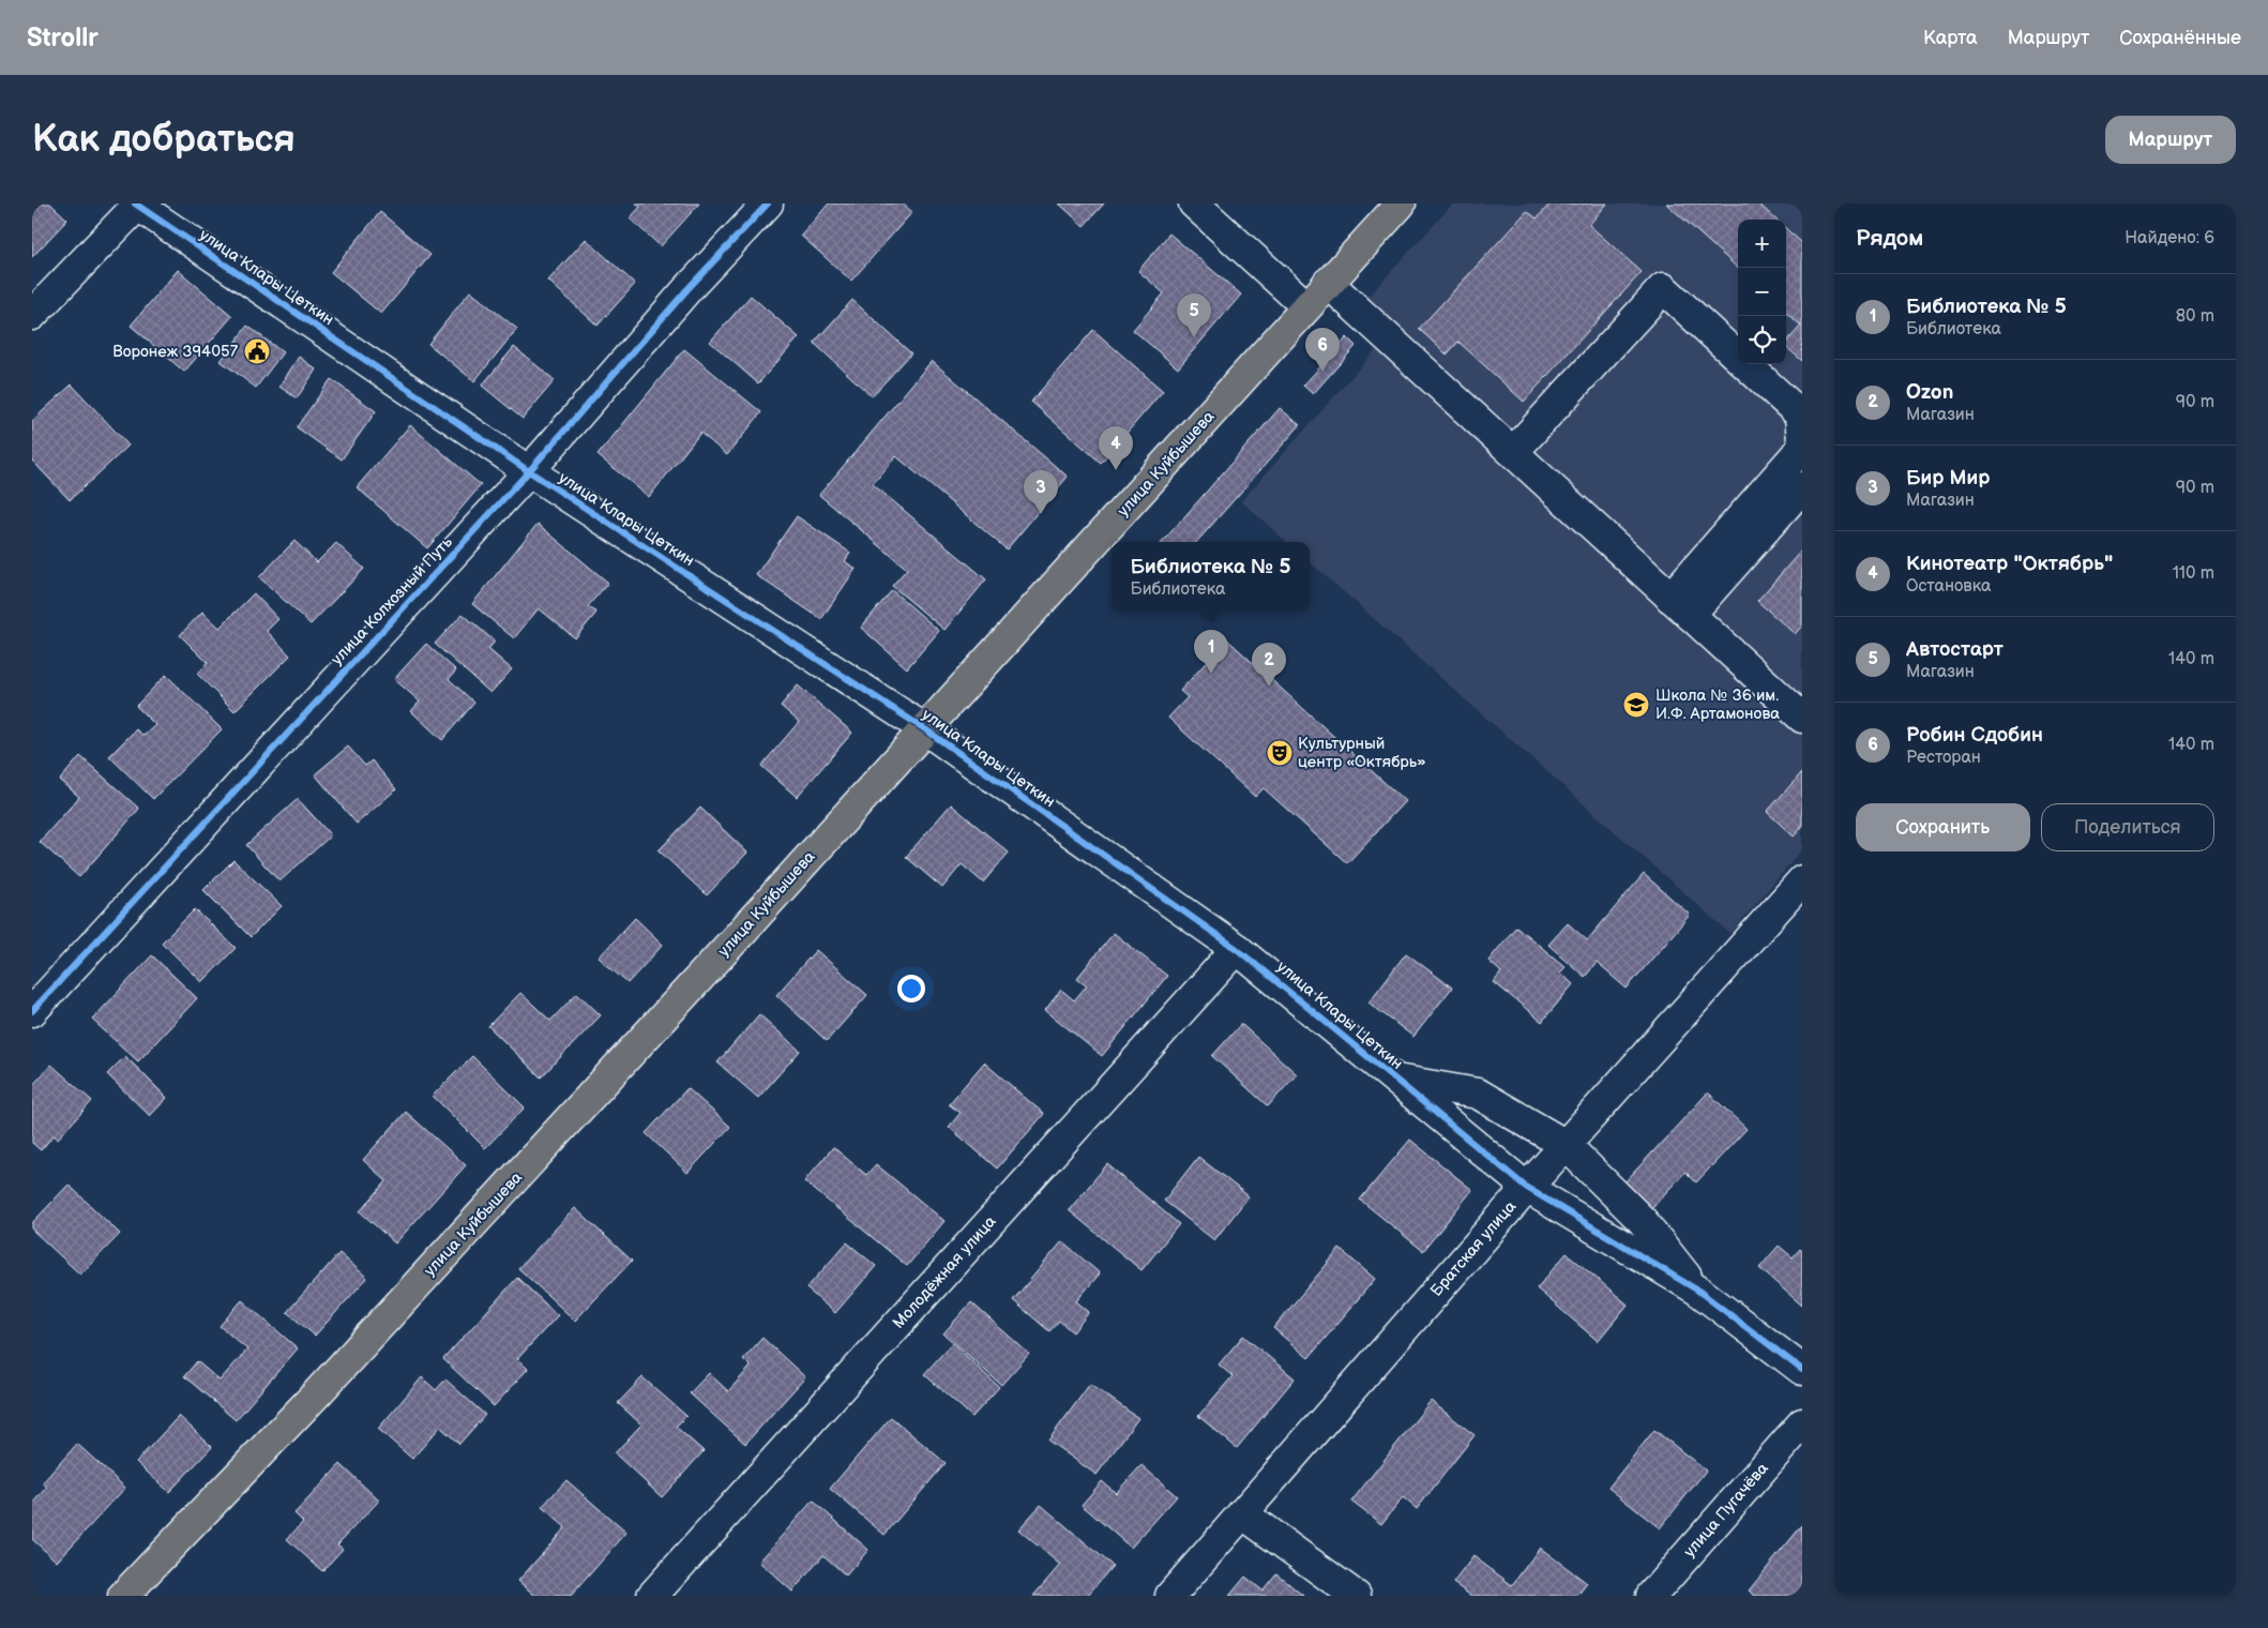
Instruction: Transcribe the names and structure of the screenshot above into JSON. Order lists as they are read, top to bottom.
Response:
{
  "streets": {
    "main road": ["улица Куйбышева"],
    "street": [
      "улица Клары Цеткин",
      "улица Колхозный Путь",
      "Братская улица",
      "Молодёжная улица",
      "улица Пугачёва"
    ]
  },
  "crossings": [
    ["улица Клары Цеткин", "улица Куйбышева"],
    ["улица Клары Цеткин", "улица Колхозный Путь"],
    ["улица Клары Цеткин", "Братская улица"],
    ["улица Клары Цеткин", "Молодёжная улица"]
  ],
  "places": {
    "public building": ["Воронеж 394057"],
    "school or university": ["Школа № 36 им. И.Ф. Артамонова"],
    "theatre": ["Культурный центр «Октябрь»"]
  },
  "page": {
    "header": "Strollr",
    "nav": ["Карта", "Маршрут", "Сохранённые"],
    "buttons": [
      "Маршрут",
      ["Сохранить", "Поделиться"]
    ],
    "title": "Как добраться",
    "heading": ["Рядом", "Найдено: 6"],
    "map_buttons": ["+", "−"],
    "list": [
      {
        "mark": "1",
        "name": "Библиотека № 5",
        "note": "Библиотека",
        "value": "80 m"
      },
      {
        "mark": "2",
        "name": "Ozon",
        "note": "Магазин",
        "value": "90 m"
      },
      {
        "mark": "3",
        "name": "Бир Мир",
        "note": "Магазин",
        "value": "90 m"
      },
      {
        "mark": "4",
        "name": "Кинотеатр \"Октябрь\"",
        "note": "Остановка",
        "value": "110 m"
      },
      {
        "mark": "5",
        "name": "Автостарт",
        "note": "Магазин",
        "value": "140 m"
      },
      {
        "mark": "6",
        "name": "Робин Сдобин",
        "note": "Ресторан",
        "value": "140 m"
      }
    ],
    "pins": [
      "5",
      "6",
      "4",
      "3",
      "1",
      "2"
    ],
    "popup": ["Библиотека № 5", "Библиотека"]
  }
}
